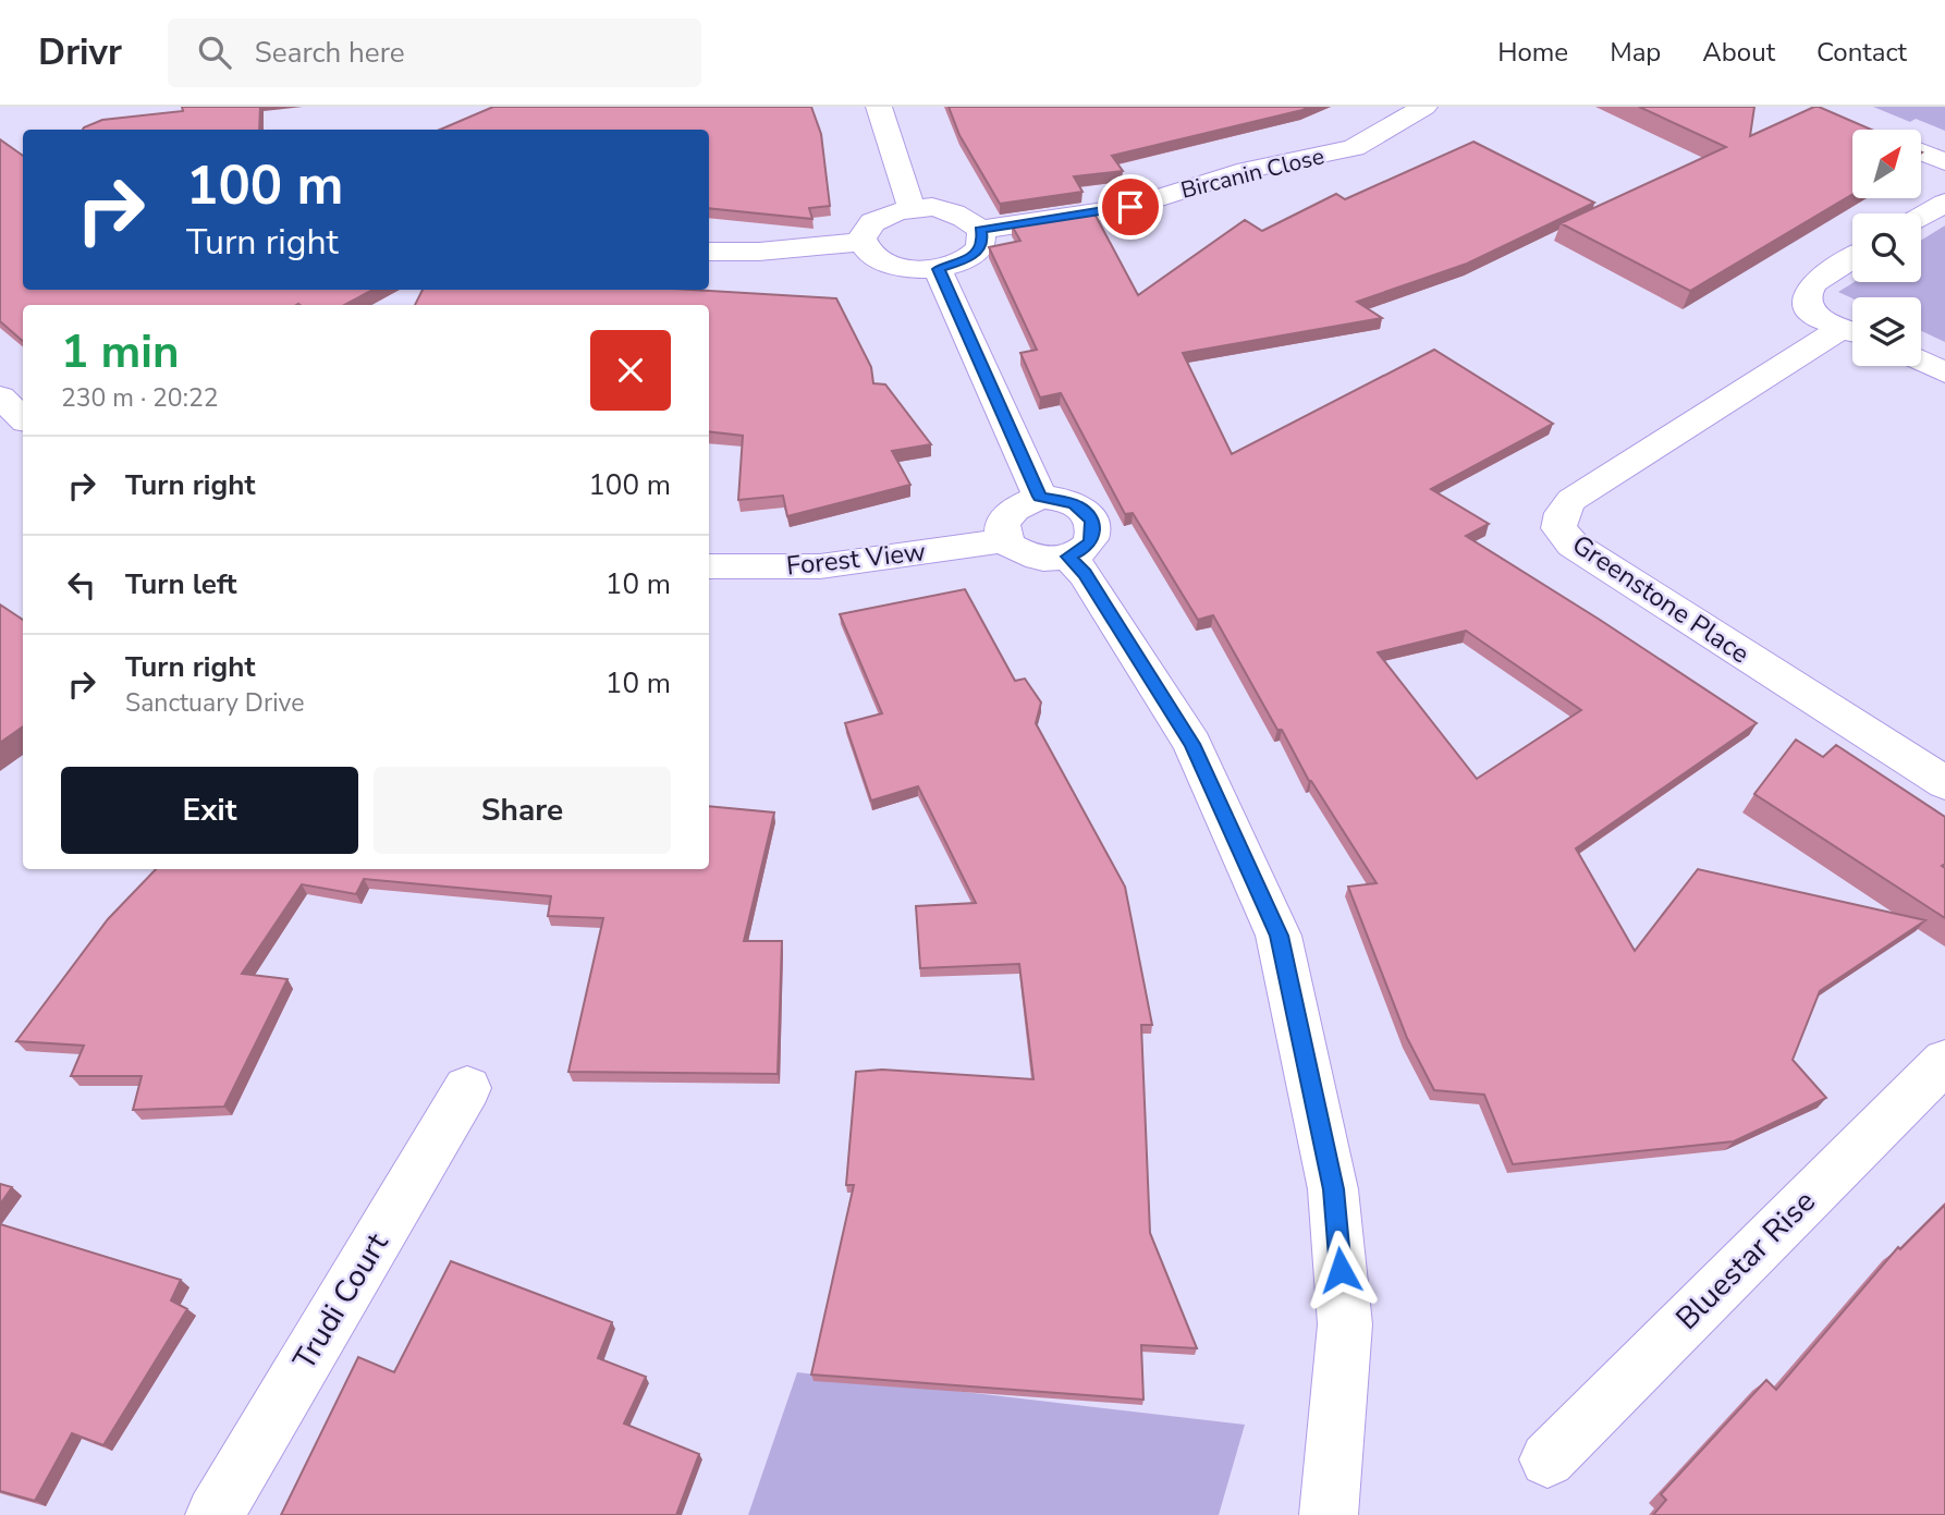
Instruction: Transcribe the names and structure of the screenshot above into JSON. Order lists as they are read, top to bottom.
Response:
{
  "streets": {
    "street": [
      "Bircanin Close",
      "Forest View",
      "Greenstone Place",
      "Bluestar Rise",
      "Trudi Court"
    ]
  },
  "north": "top right",
  "page": {
    "header": "Drivr",
    "search": "Search here",
    "nav": [
      "Home",
      "Map",
      "About",
      "Contact"
    ],
    "turn": ["100 m", "Turn right"],
    "heading": ["1 min", "230 m · 20:22"],
    "list": [
      {
        "name": "Turn right",
        "value": "100 m"
      },
      {
        "name": "Turn left",
        "value": "10 m"
      },
      {
        "name": "Turn right",
        "note": "Sanctuary Drive",
        "value": "10 m"
      }
    ],
    "buttons": ["Exit", "Share"]
  }
}
